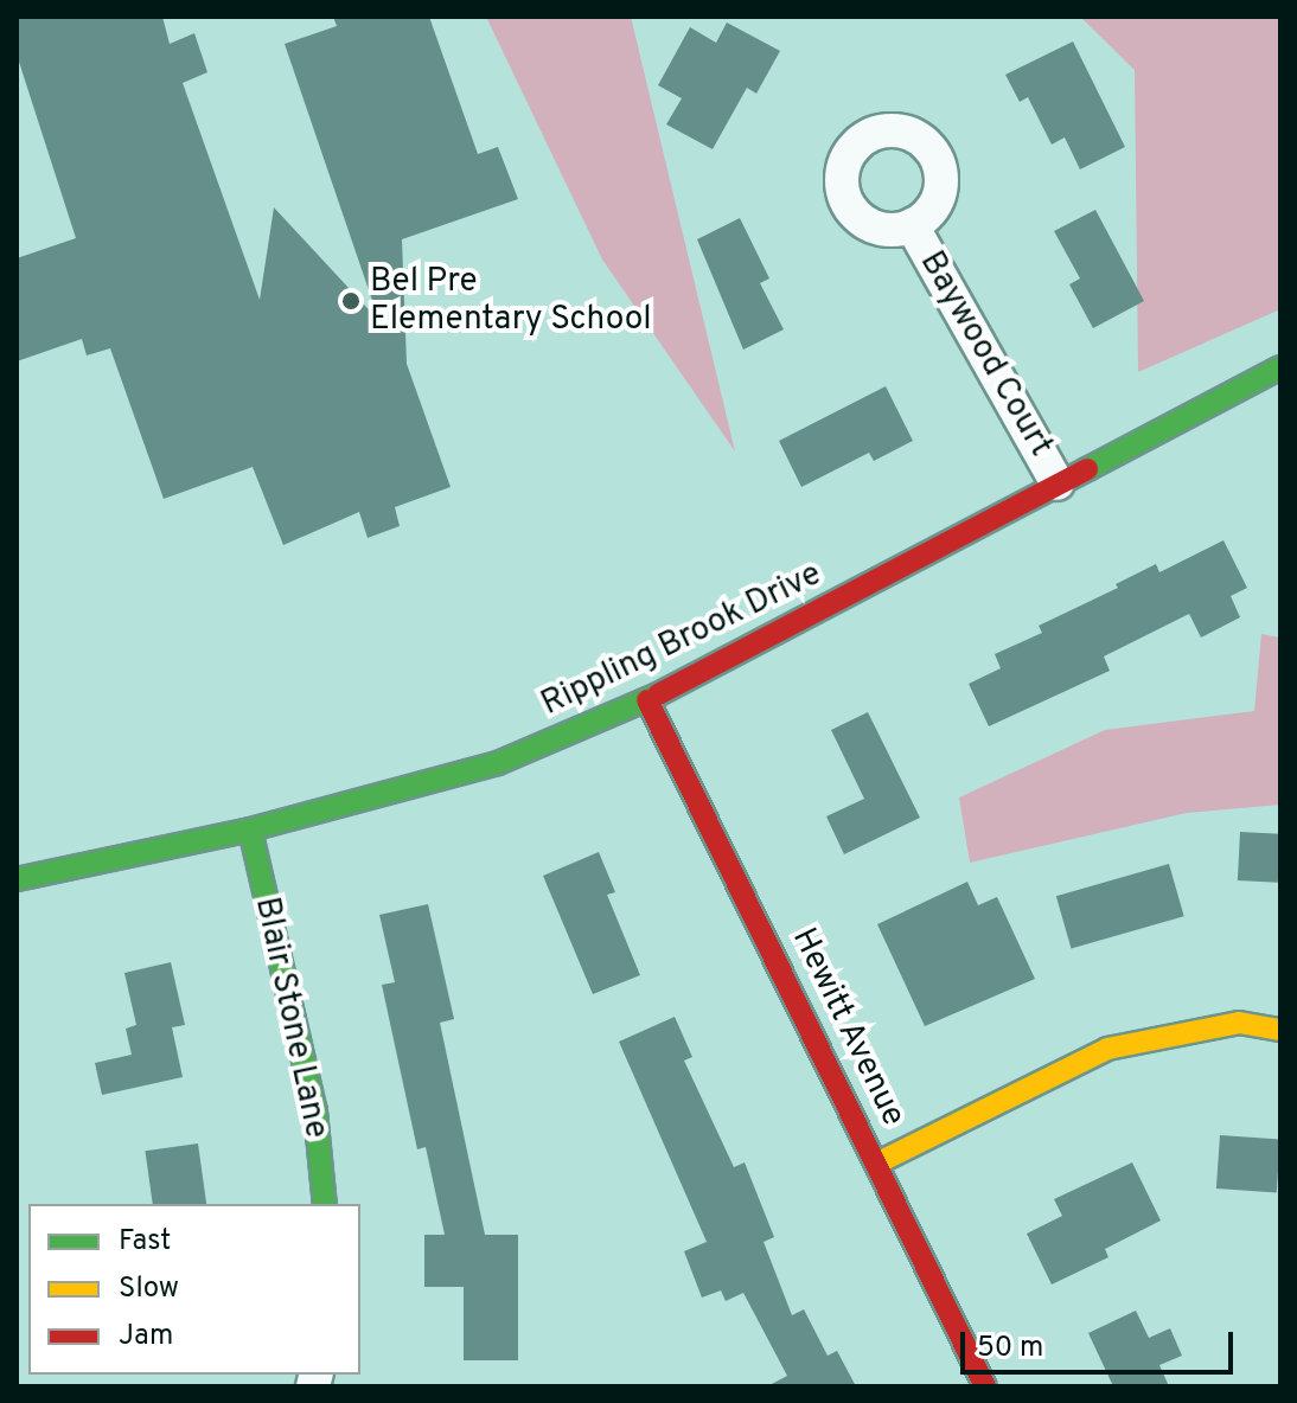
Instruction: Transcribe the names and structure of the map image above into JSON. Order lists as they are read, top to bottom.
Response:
{
  "streets": {
    "street": [
      "Baywood Court",
      "Rippling Brook Drive",
      "Blair Stone Lane",
      "Hewitt Avenue"
    ]
  },
  "crossings": [
    ["Baywood Court", "Rippling Brook Drive"],
    ["Rippling Brook Drive", "Blair Stone Lane"],
    ["Rippling Brook Drive", "Hewitt Avenue"]
  ],
  "places": ["Bel Pre Elementary School"],
  "legend": ["Fast", "Slow", "Jam"],
  "scale_bar": "50 m"
}
